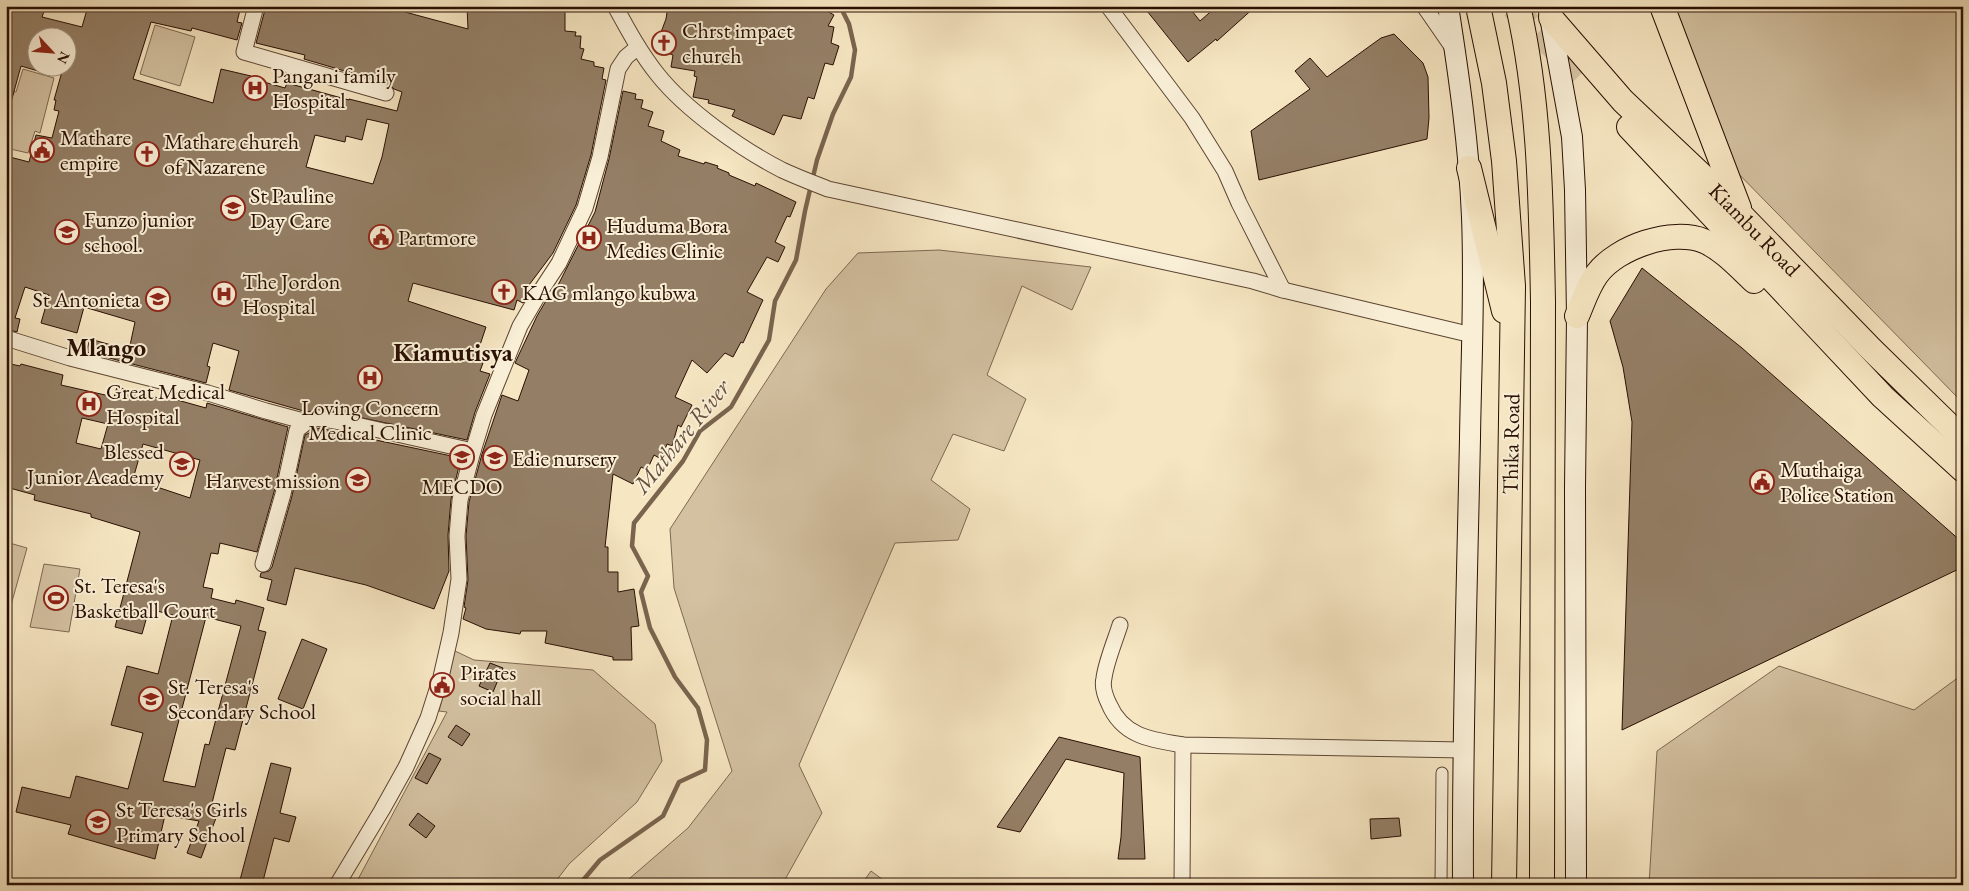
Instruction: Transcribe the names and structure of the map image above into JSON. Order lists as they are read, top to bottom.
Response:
{
  "streets": {
    "highway": ["Kiambu Road", "Thika Road"]
  },
  "districts": ["Mlango", "Kiamutisya"],
  "water": ["Mathare River"],
  "places": {
    "church": ["Chrst impact church", "Mathare church of Nazarene", "KAG mlango kubwa"],
    "hospital": [
      "Pangani family Hospital",
      "Huduma Bora Medics Clinic",
      "The Jordon Hospital",
      "Loving Concern Medical Clinic",
      "Great Medical Hospital"
    ],
    "public building": [
      "Mathare empire",
      "Partmore",
      "Muthaiga Police Station",
      "Pirates social hall"
    ],
    "school or university": [
      "St Pauline Day Care",
      "Funzo junior school.",
      "St Antonieta",
      "MECDO",
      "Edie nursery",
      "Blessed Junior Academy",
      "Harvest mission",
      "St. Teresa's Secondary School",
      "St Teresa's Girls Primary School"
    ],
    "sports": ["St. Teresa's Basketball Court"]
  },
  "north": "bottom right"
}
